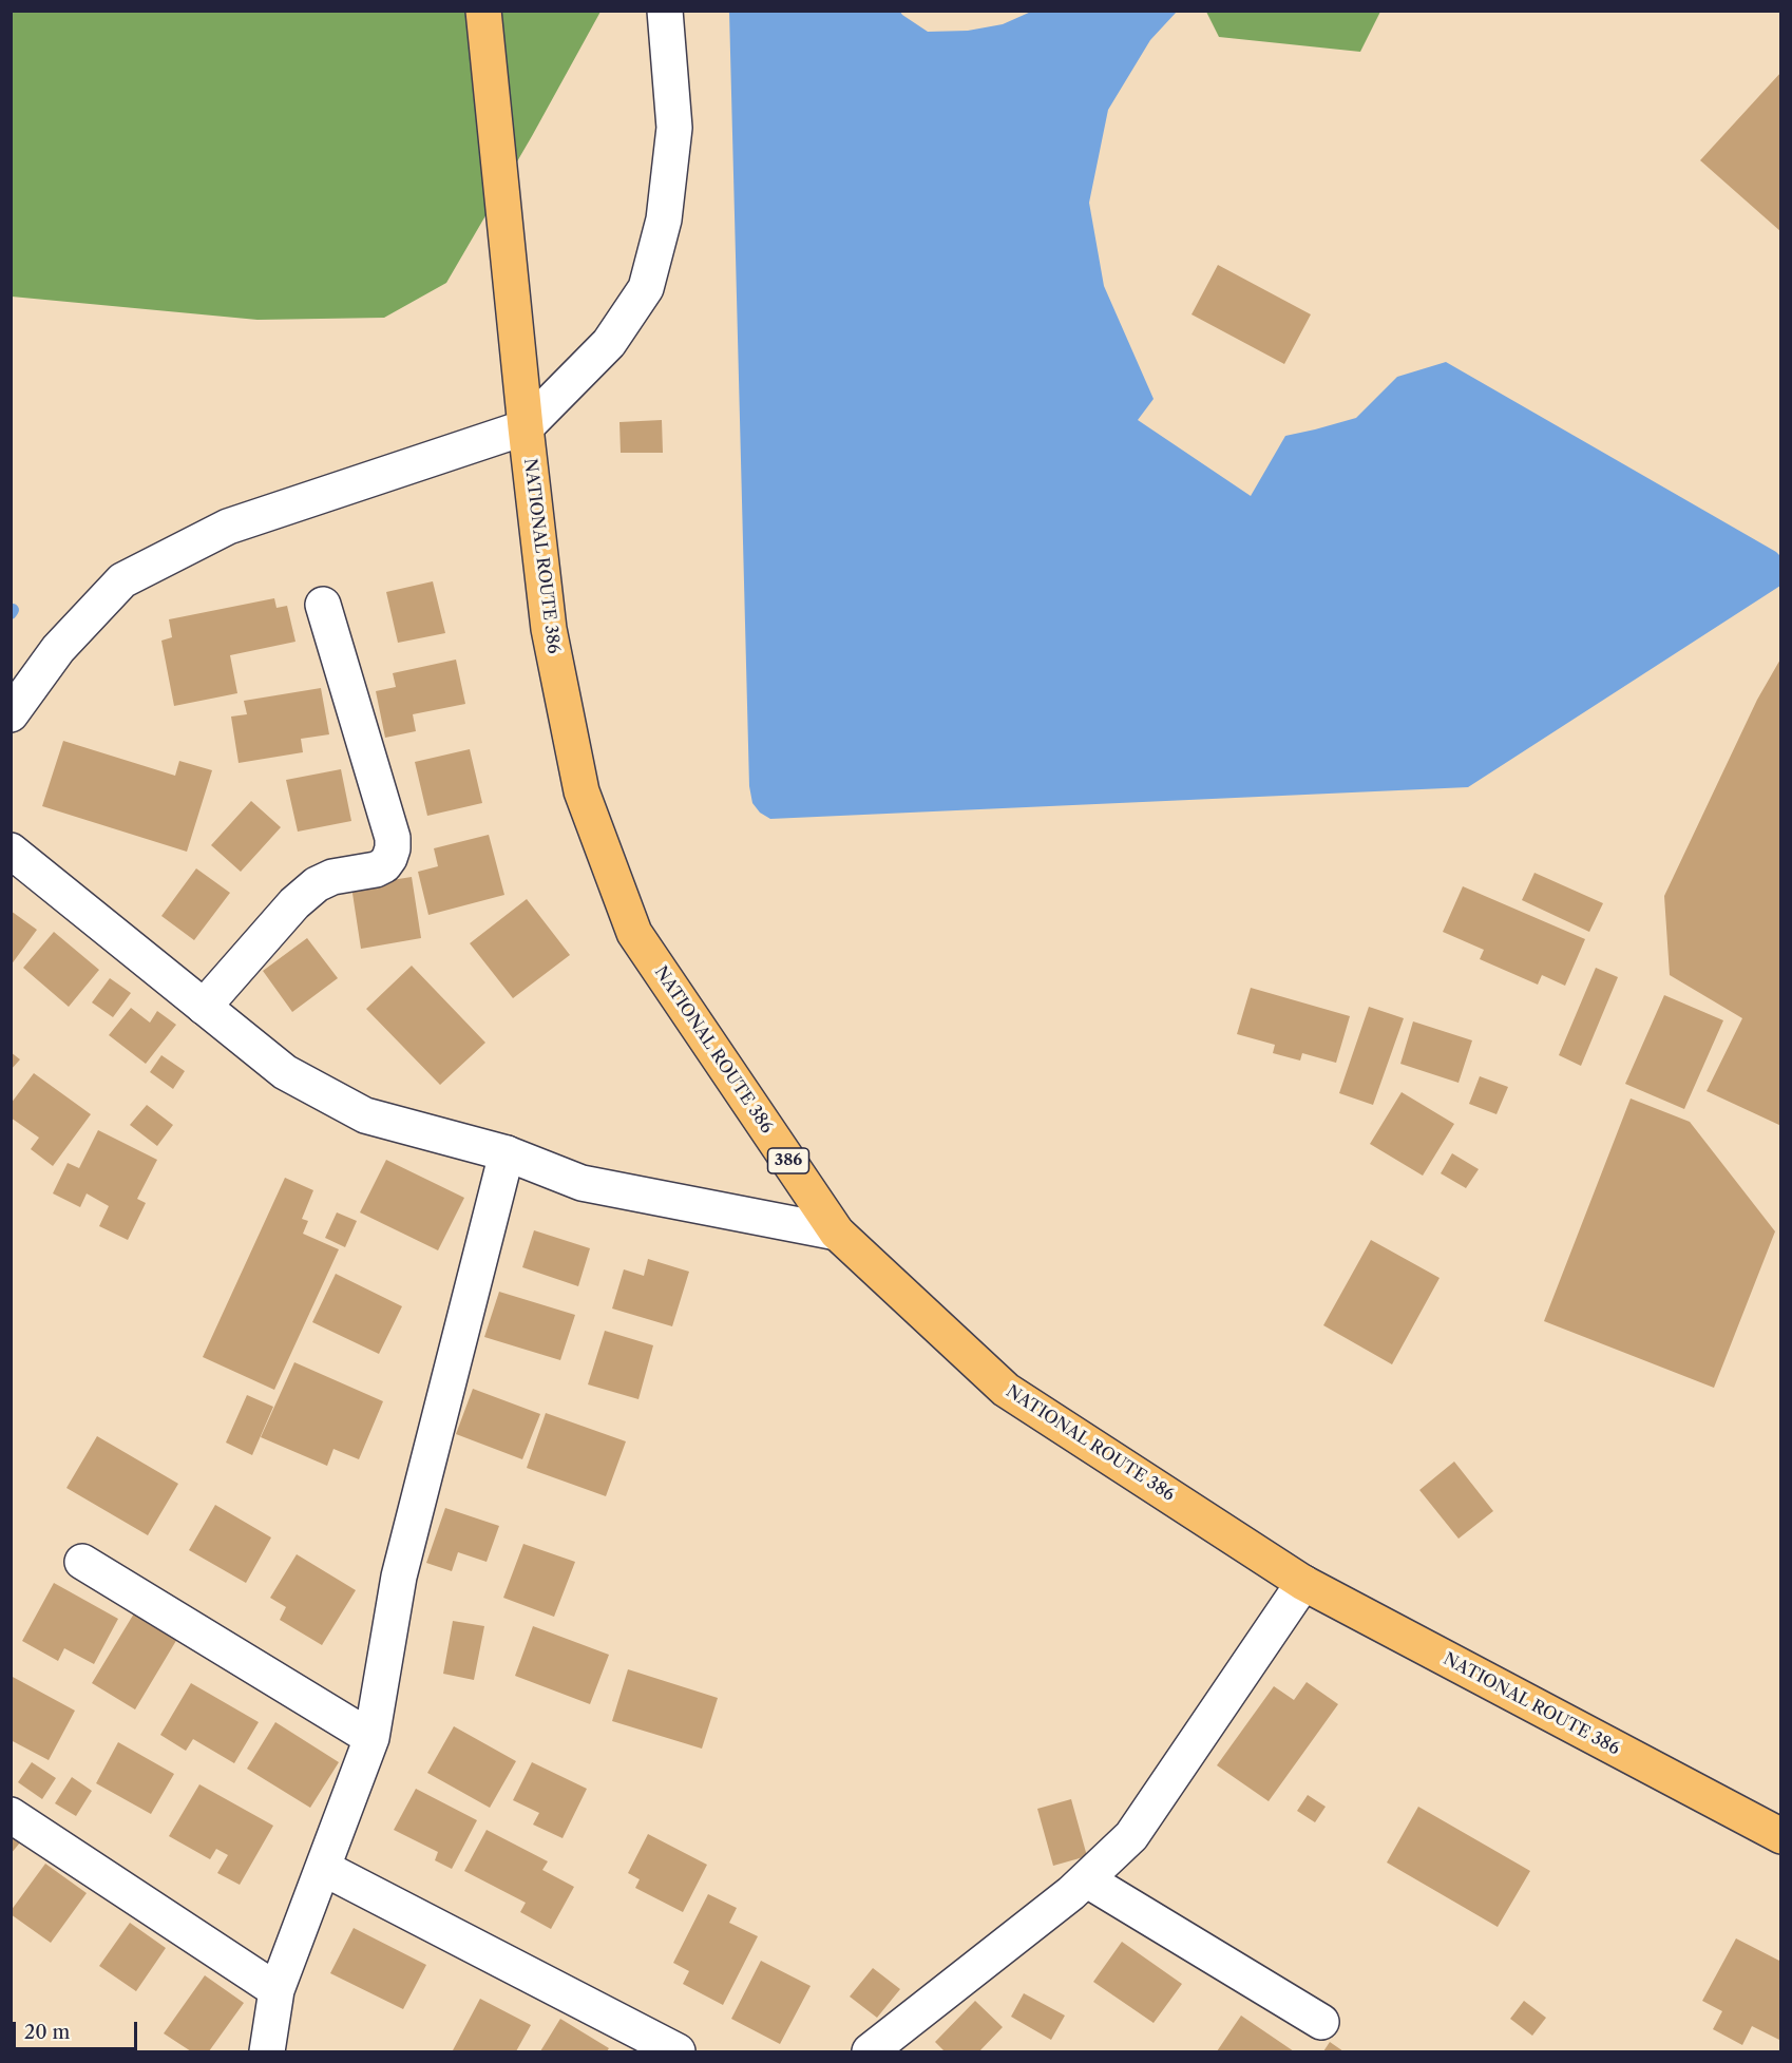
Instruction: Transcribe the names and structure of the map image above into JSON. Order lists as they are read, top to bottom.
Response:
{
  "streets": {
    "highway": ["NATIONAL ROUTE 386", "386"]
  },
  "scale_bar": "20 m"
}
